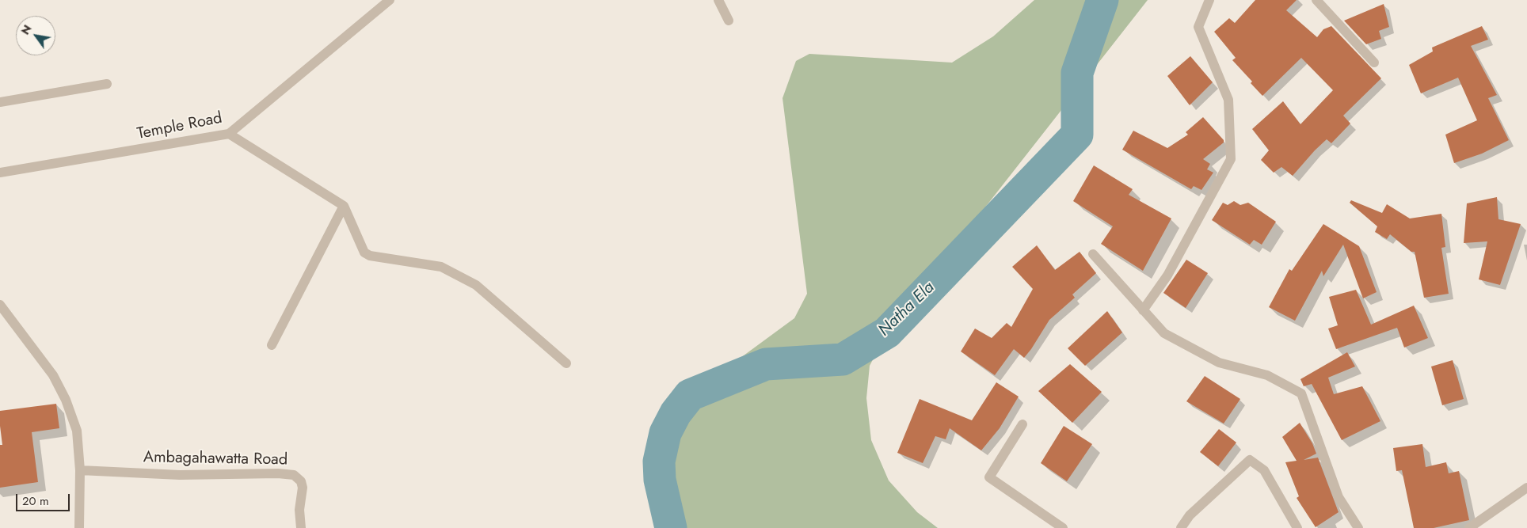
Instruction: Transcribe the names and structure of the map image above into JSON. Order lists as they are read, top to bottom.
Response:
{
  "streets": {
    "street": ["Temple Road", "Ambagahawatta Road"]
  },
  "water": ["Natha Ela"],
  "scale_bar": "20 m",
  "north": "top left"
}
